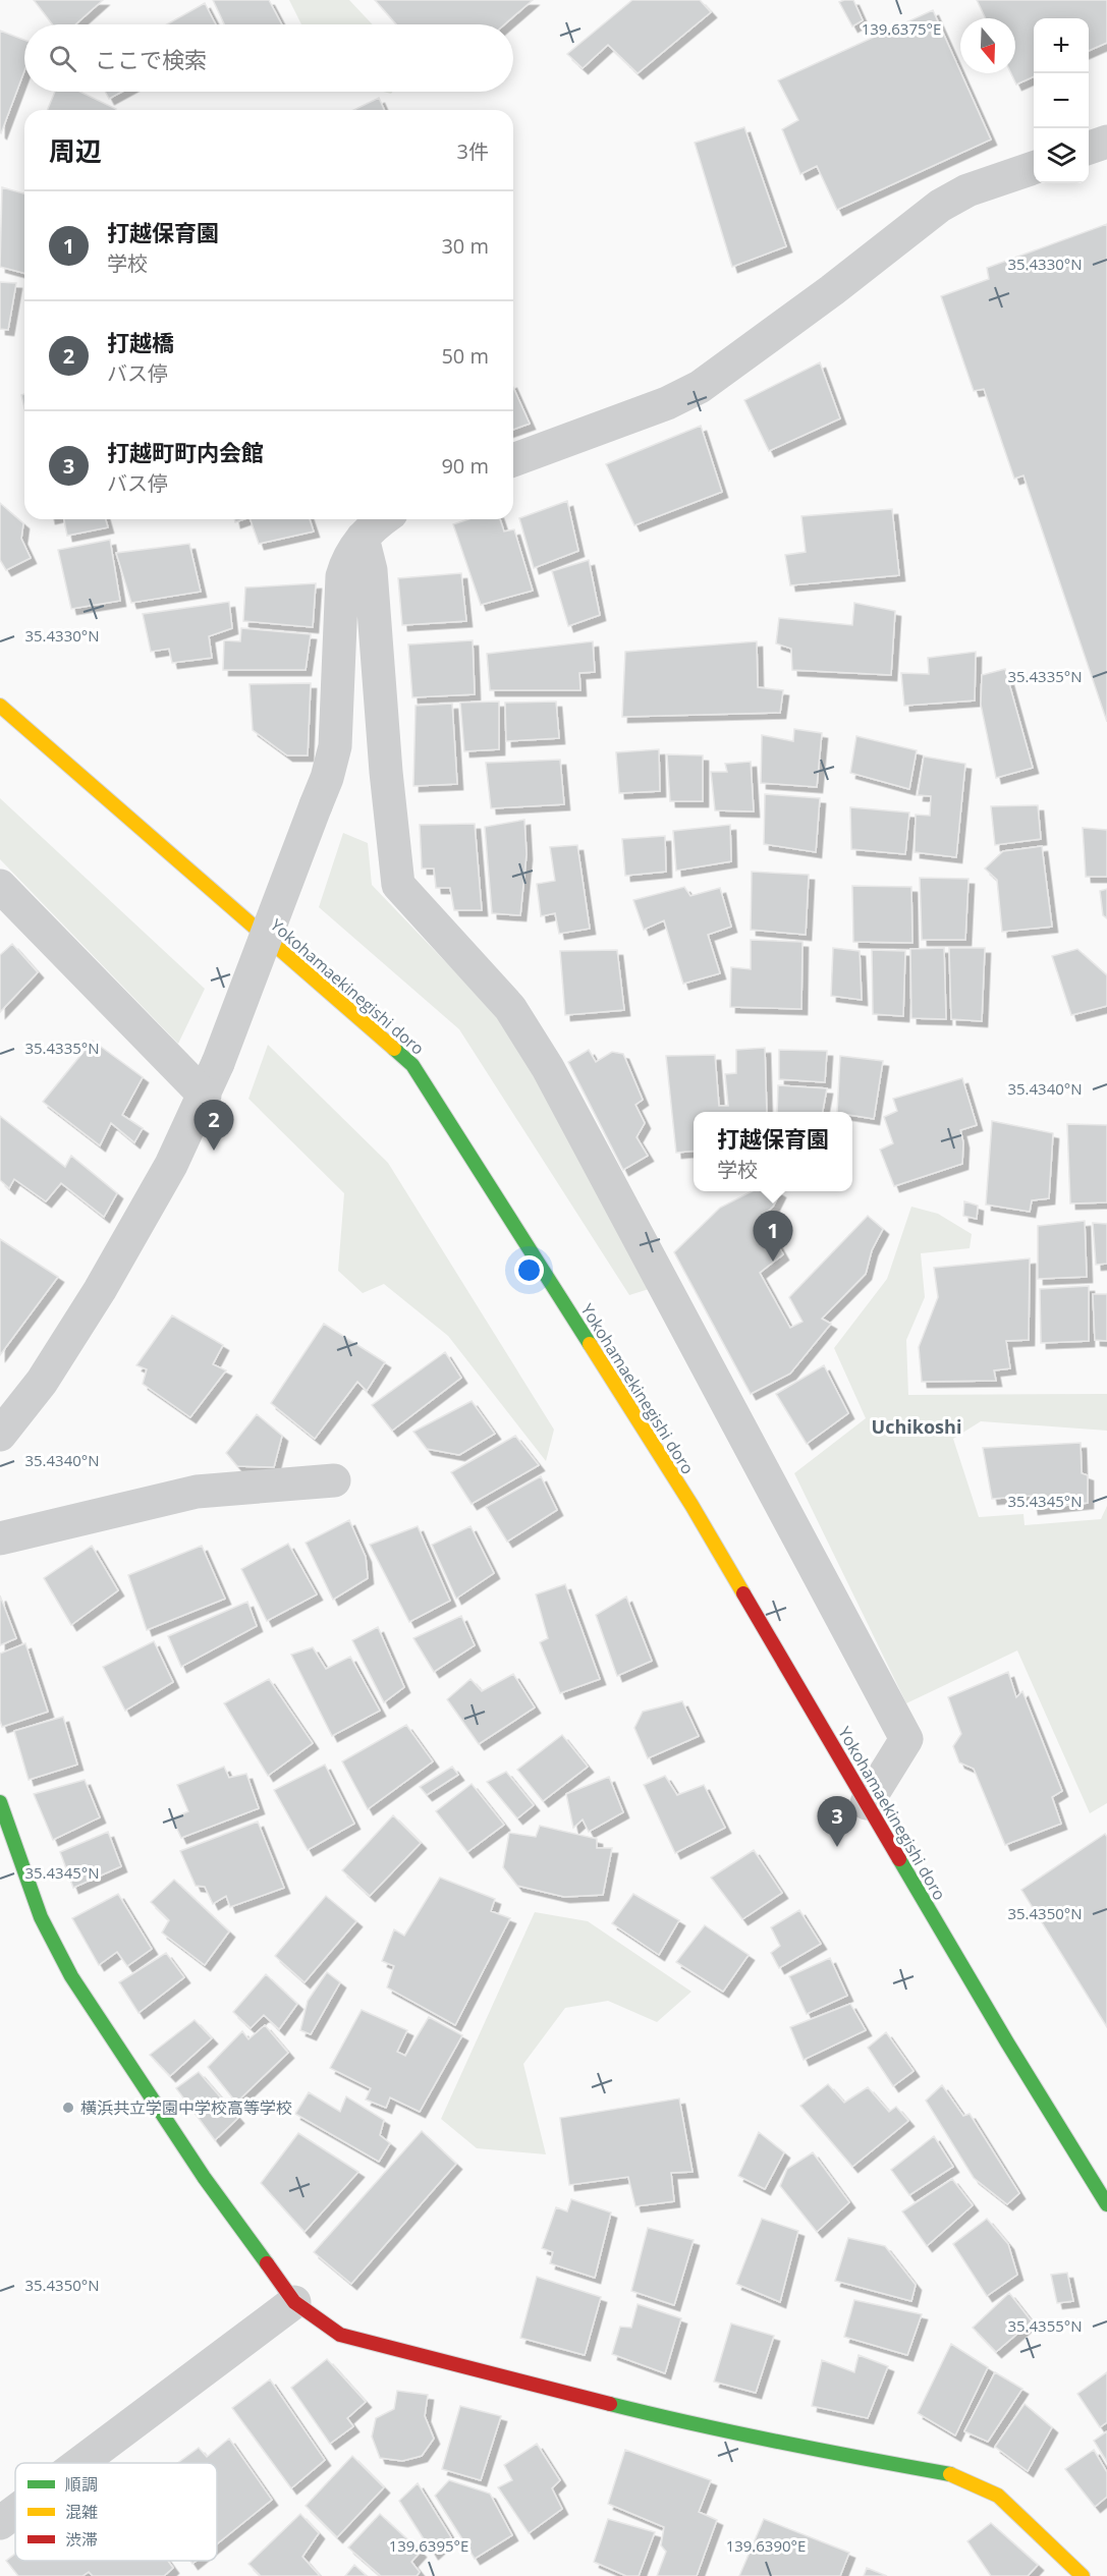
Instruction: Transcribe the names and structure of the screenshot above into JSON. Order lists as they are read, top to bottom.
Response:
{
  "streets": {
    "main road": ["Yokohamaekinegishi doro"]
  },
  "districts": ["Uchikoshi"],
  "places": ["横浜共立学園中学校高等学校"],
  "legend": ["順調", "混雑", "渋滞"],
  "north": "bottom",
  "page": {
    "map_buttons": ["+", "−"],
    "search": "ここで検索",
    "heading": ["周辺", "3件"],
    "list": [
      {
        "mark": "1",
        "name": "打越保育園",
        "note": "学校",
        "value": "30 m"
      },
      {
        "mark": "2",
        "name": "打越橋",
        "note": "バス停",
        "value": "50 m"
      },
      {
        "mark": "3",
        "name": "打越町町内会館",
        "note": "バス停",
        "value": "90 m"
      }
    ],
    "pins": ["2", "1", "3"],
    "popup": ["打越保育園", "学校"]
  },
  "coordinates": [
    "139.6375°E",
    "35.4330°N",
    "35.4335°N",
    "35.4340°N",
    "35.4345°N",
    "35.4350°N",
    "35.4355°N",
    "139.6395°E",
    "139.6390°E"
  ]
}
